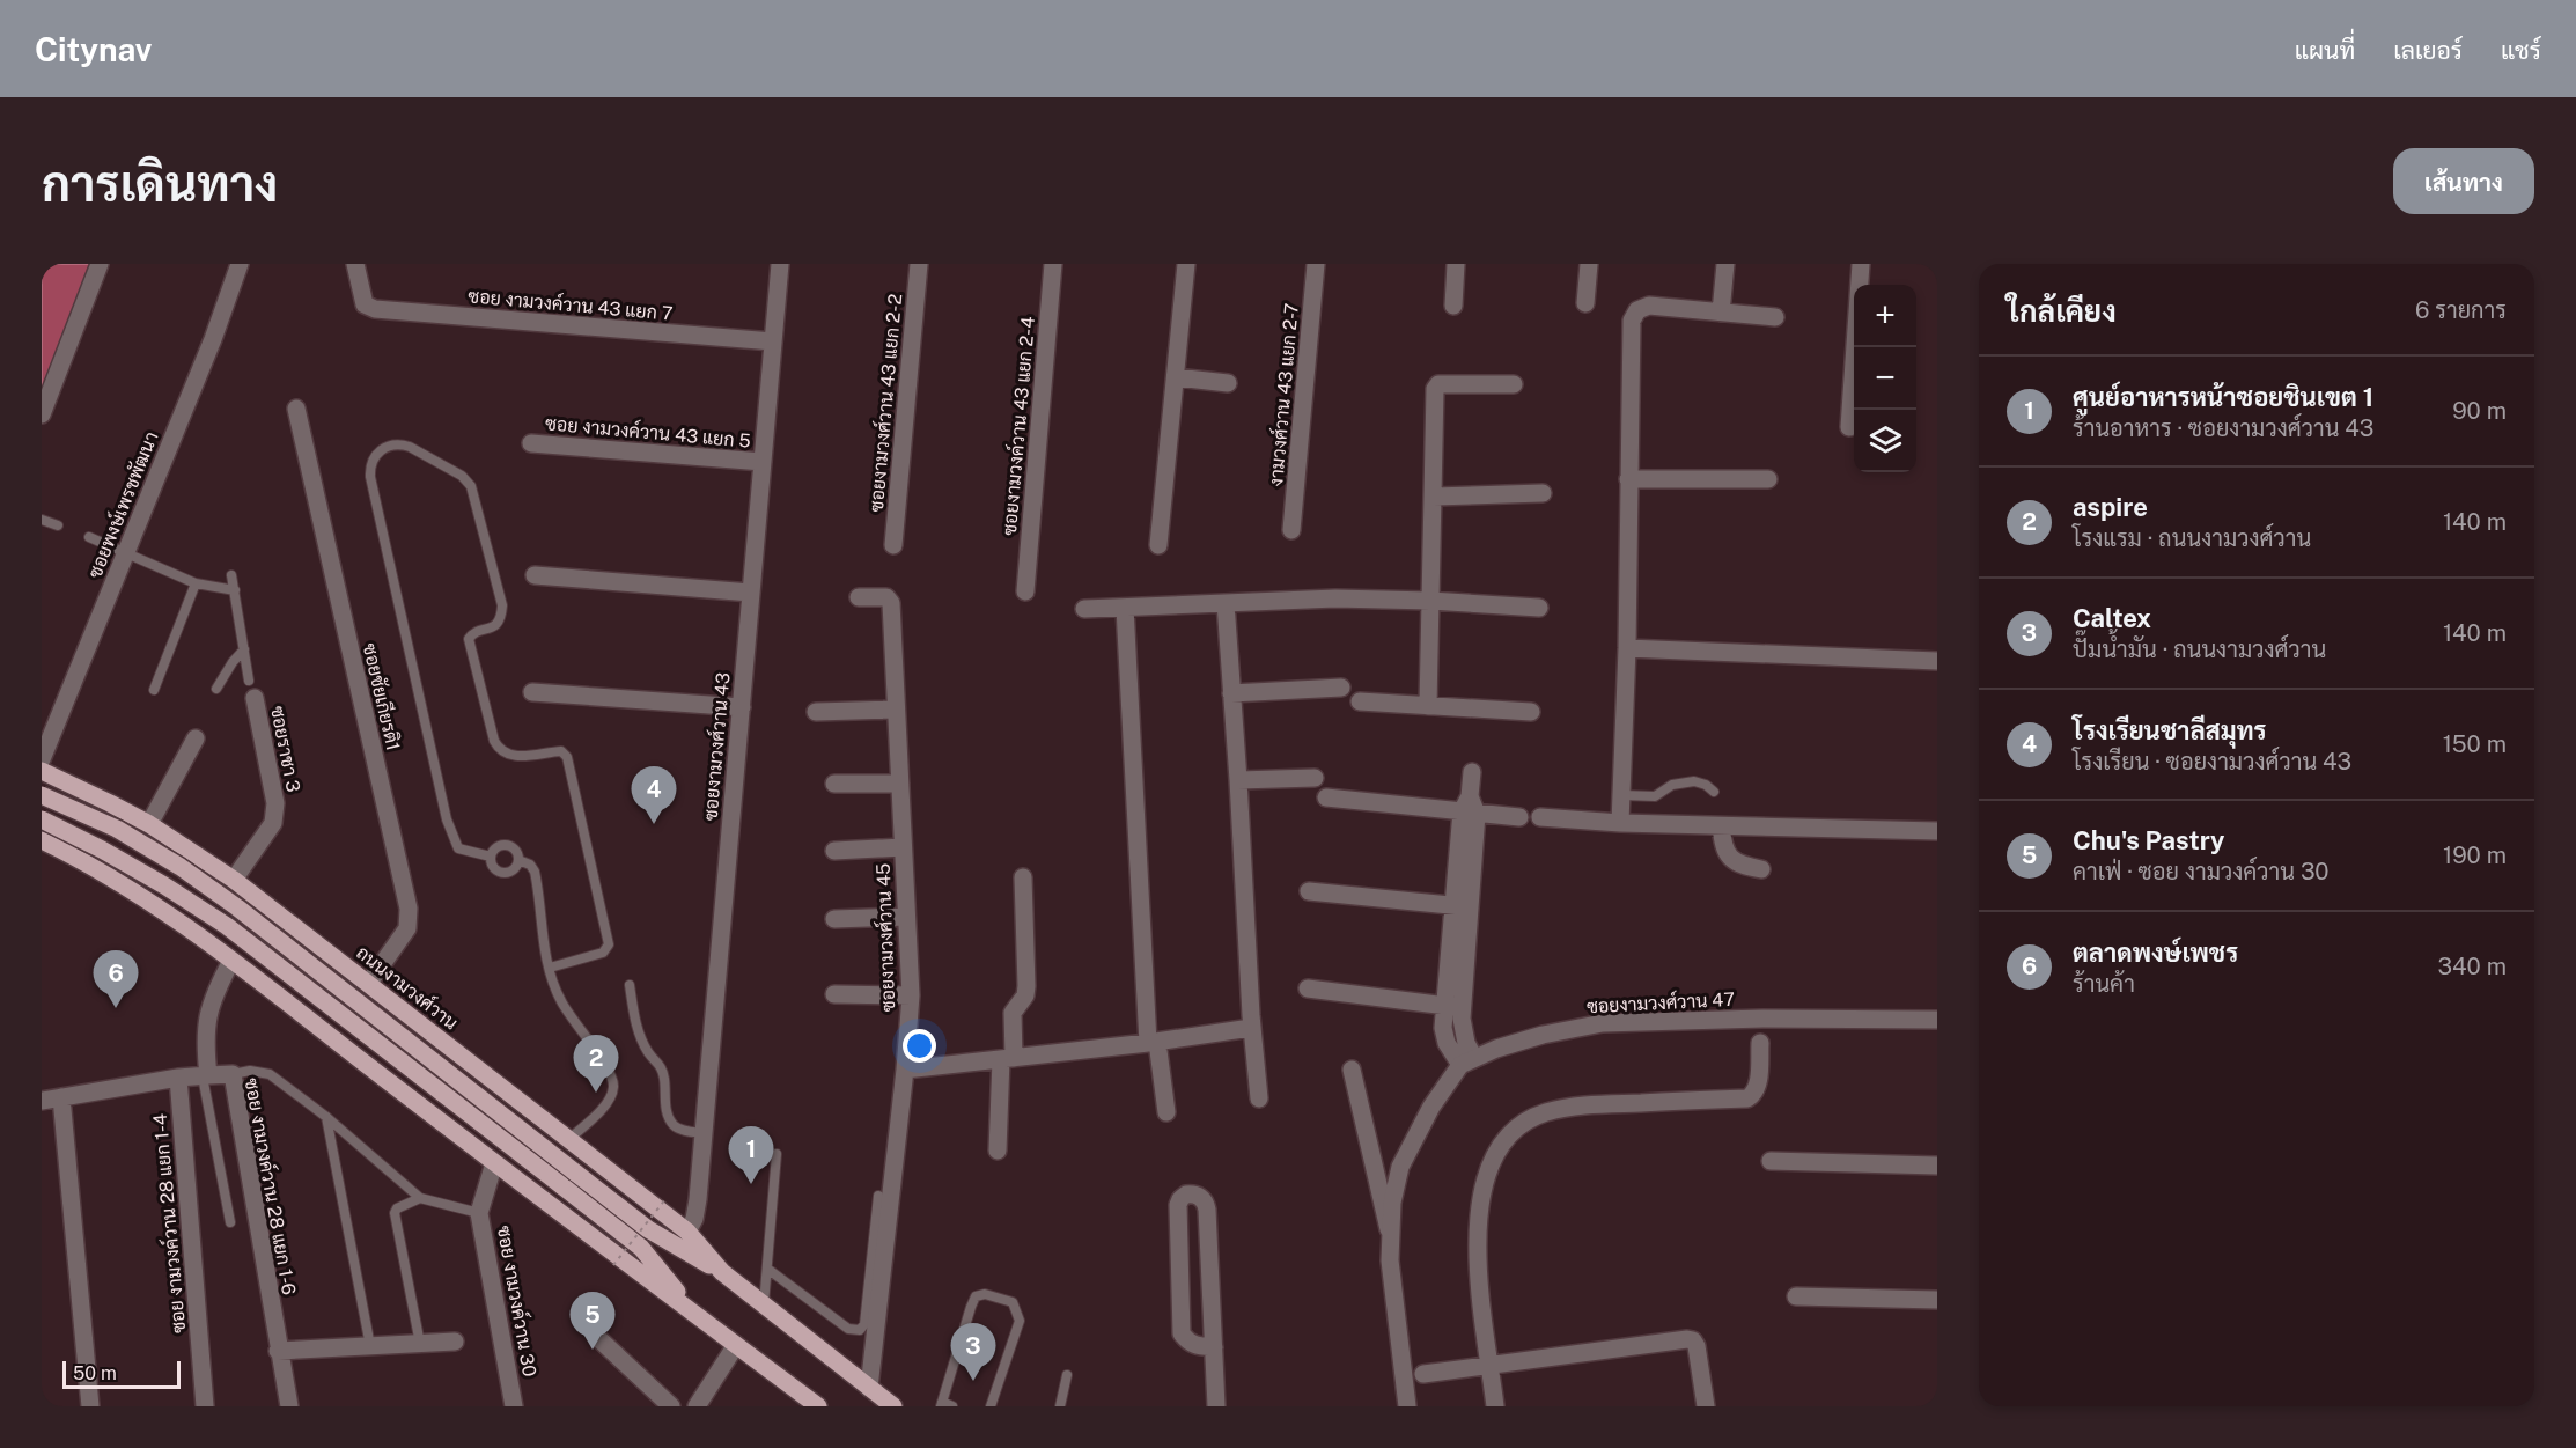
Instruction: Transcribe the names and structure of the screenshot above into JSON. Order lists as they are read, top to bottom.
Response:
{
  "streets": {
    "main road": ["ถนนงามวงศ์วาน"],
    "street": [
      "ซอย งามวงค์วาน 43 แยก 7",
      "งามวงศ์วาน 43 แยก 2-7",
      "ซอยงามวงศ์วาน 43 แยก 2-2",
      "ซอยงามวงค์วาน 43 แยก 2-4",
      "ซอย งามวงค์วาน 43 แยก 5",
      "ซอยพงษ์เพรชพัฒนา",
      "ซอยชัยเกียรติ1",
      "ซอยงามวงศ์วาน 43",
      "ซอยราชา 3",
      "ซอยงามวงศ์วาน 45",
      "ซอยงามวงศ์วาน 47",
      "ซอย งามวงค์วาน 28 แยก 1-6",
      "ซอย งามวงค์วาน 28 แยก 1-4",
      "ซอย งามวงค์วาน 30"
    ]
  },
  "crossings": [
    ["ซอย งามวงค์วาน 43 แยก 7", "ซอยงามวงศ์วาน 43"],
    ["ซอย งามวงค์วาน 43 แยก 5", "ซอยงามวงศ์วาน 43"],
    ["ซอยชัยเกียรติ1", "ถนนงามวงศ์วาน"],
    ["ซอยงามวงศ์วาน 43", "ถนนงามวงศ์วาน"],
    ["ซอยราชา 3", "ถนนงามวงศ์วาน"],
    ["ซอยงามวงศ์วาน 45", "ถนนงามวงศ์วาน"],
    ["ซอย งามวงค์วาน 28 แยก 1-6", "ซอย งามวงค์วาน 28 แยก 1-4"]
  ],
  "scale_bar": "50 m",
  "page": {
    "header": "Citynav",
    "nav": ["แผนที่", "เลเยอร์", "แชร์"],
    "buttons": "เส้นทาง",
    "title": "การเดินทาง",
    "heading": ["ใกล้เคียง", "6 รายการ"],
    "map_buttons": ["+", "−"],
    "list": [
      {
        "mark": "1",
        "name": "ศูนย์อาหารหน้าซอยชินเขต 1",
        "note": "ร้านอาหาร · ซอยงามวงศ์วาน 43",
        "value": "90 m"
      },
      {
        "mark": "2",
        "name": "aspire",
        "note": "โรงแรม · ถนนงามวงศ์วาน",
        "value": "140 m"
      },
      {
        "mark": "3",
        "name": "Caltex",
        "note": "ปั๊มน้ำมัน · ถนนงามวงศ์วาน",
        "value": "140 m"
      },
      {
        "mark": "4",
        "name": "โรงเรียนชาลีสมุทร",
        "note": "โรงเรียน · ซอยงามวงศ์วาน 43",
        "value": "150 m"
      },
      {
        "mark": "5",
        "name": "Chu's Pastry",
        "note": "คาเฟ่ · ซอย งามวงค์วาน 30",
        "value": "190 m"
      },
      {
        "mark": "6",
        "name": "ตลาดพงษ์เพชร",
        "note": "ร้านค้า",
        "value": "340 m"
      }
    ],
    "pins": [
      "4",
      "6",
      "2",
      "1",
      "5",
      "3"
    ],
    "scale": "50 m"
  }
}
